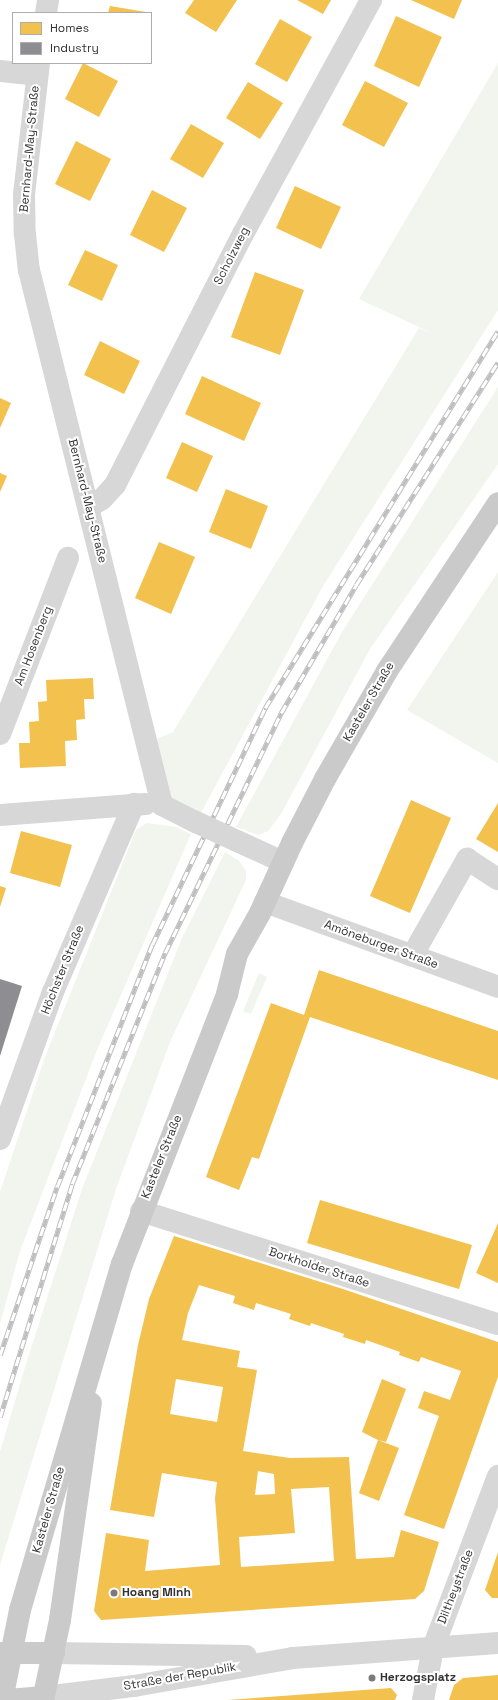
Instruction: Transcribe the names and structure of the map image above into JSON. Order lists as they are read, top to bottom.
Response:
{
  "streets": {
    "main road": ["Kasteler Straße"],
    "street": [
      "Bernhard-May-Straße",
      "Scholzweg",
      "Am Hosenberg",
      "Amöneburger Straße",
      "Höchster Straße",
      "Borkholder Straße",
      "Diltheystraße",
      "Straße der Republik"
    ]
  },
  "crossings": [
    ["Bernhard-May-Straße", "Scholzweg"],
    ["Kasteler Straße", "Amöneburger Straße"],
    ["Kasteler Straße", "Borkholder Straße"],
    ["Kasteler Straße", "Straße der Republik"],
    ["Diltheystraße", "Straße der Republik"]
  ],
  "places": ["Hoang Minh", "Herzogsplatz"],
  "legend": ["Homes", "Industry"]
}
